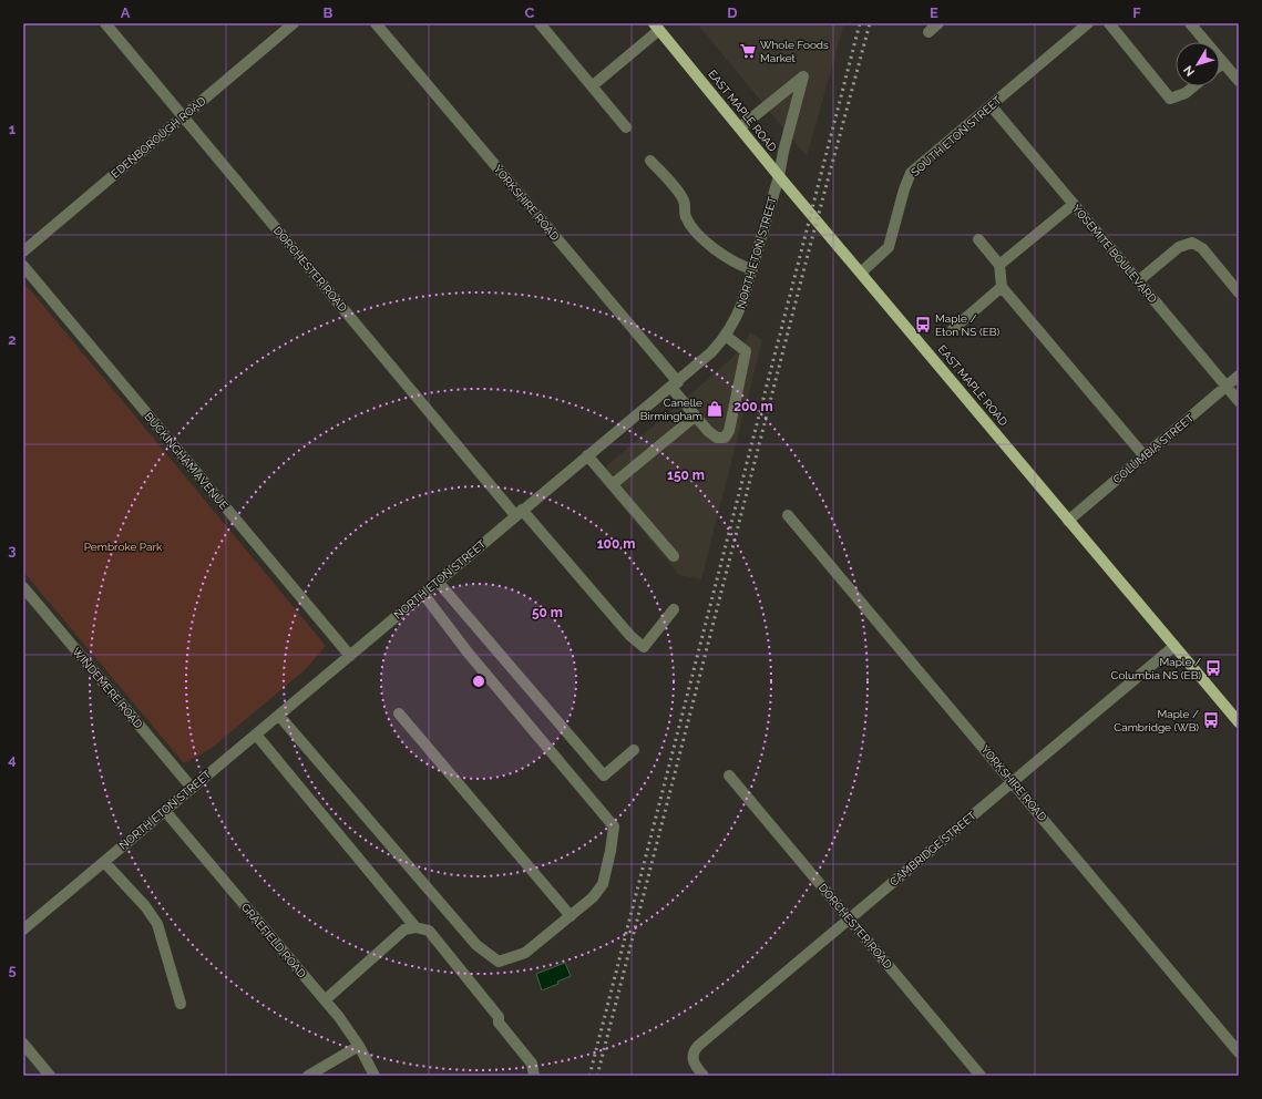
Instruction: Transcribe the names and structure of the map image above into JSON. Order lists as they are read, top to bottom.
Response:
{
  "streets": {
    "main road": ["EAST MAPLE ROAD"],
    "street": [
      "SOUTH ETON STREET",
      "EDENBOROUGH ROAD",
      "YORKSHIRE ROAD",
      "NORTH ETON STREET",
      "YOSEMITE BOULEVARD",
      "DORCHESTER ROAD",
      "COLUMBIA STREET",
      "BUCKINGHAM AVENUE",
      "WINDEMERE ROAD",
      "CAMBRIDGE STREET",
      "GRAEFIELD ROAD"
    ]
  },
  "crossings": [
    ["EAST MAPLE ROAD", "SOUTH ETON STREET"],
    ["EAST MAPLE ROAD", "NORTH ETON STREET"],
    ["EAST MAPLE ROAD", "COLUMBIA STREET"],
    ["EAST MAPLE ROAD", "CAMBRIDGE STREET"],
    ["SOUTH ETON STREET", "YOSEMITE BOULEVARD"],
    ["EDENBOROUGH ROAD", "DORCHESTER ROAD"],
    ["YORKSHIRE ROAD", "NORTH ETON STREET"],
    ["YORKSHIRE ROAD", "CAMBRIDGE STREET"],
    ["NORTH ETON STREET", "DORCHESTER ROAD"],
    ["NORTH ETON STREET", "BUCKINGHAM AVENUE"],
    ["NORTH ETON STREET", "WINDEMERE ROAD"],
    ["NORTH ETON STREET", "GRAEFIELD ROAD"],
    ["YOSEMITE BOULEVARD", "COLUMBIA STREET"],
    ["DORCHESTER ROAD", "CAMBRIDGE STREET"]
  ],
  "parks": ["Pembroke Park"],
  "places": {
    "supermarket": ["Whole Foods Market"],
    "bus stop": ["Maple / Eton NS (EB)", "Maple / Columbia NS (EB)", "Maple / Cambridge (WB)"],
    "shop": ["Canelle Birmingham"]
  },
  "north": "bottom left",
  "grid": {
    "columns": [
      "A",
      "B",
      "C",
      "D",
      "E",
      "F"
    ],
    "rows": [
      "1",
      "2",
      "3",
      "4",
      "5"
    ]
  },
  "rings": [
    "200 m",
    "150 m",
    "100 m",
    "50 m"
  ]
}
